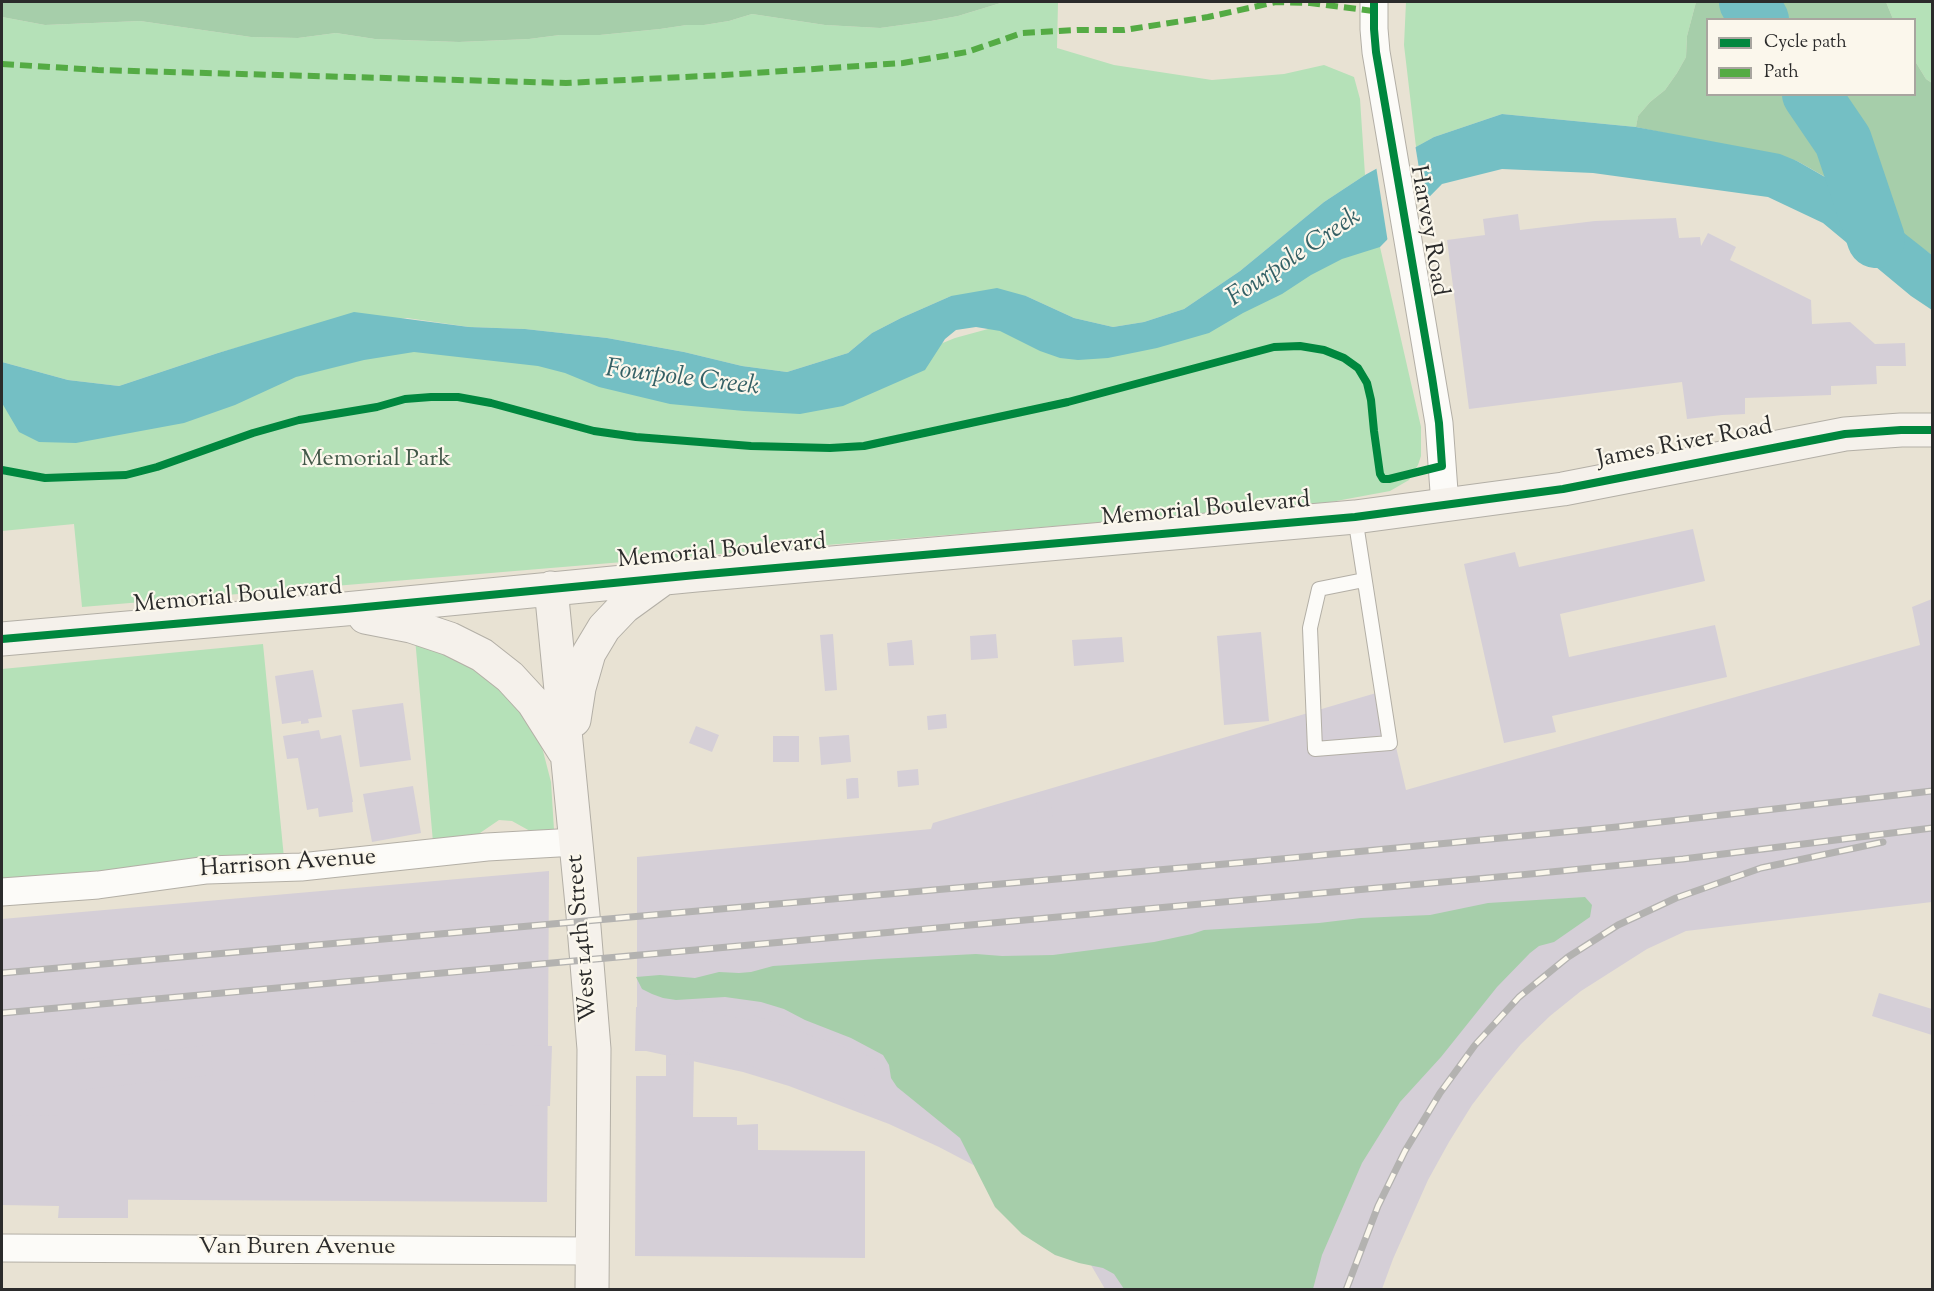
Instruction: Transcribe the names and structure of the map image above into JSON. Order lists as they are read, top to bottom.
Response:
{
  "streets": {
    "street": [
      "Harvey Road",
      "James River Road",
      "Memorial Boulevard",
      "Harrison Avenue",
      "West 14th Street",
      "Van Buren Avenue"
    ]
  },
  "crossings": [
    ["Harvey Road", "James River Road"],
    ["Harvey Road", "Memorial Boulevard"],
    ["James River Road", "Memorial Boulevard"],
    ["Memorial Boulevard", "West 14th Street"],
    ["Harrison Avenue", "West 14th Street"],
    ["West 14th Street", "Van Buren Avenue"]
  ],
  "water": ["Fourpole Creek"],
  "parks": ["Memorial Park"],
  "legend": ["Cycle path", "Path"]
}
